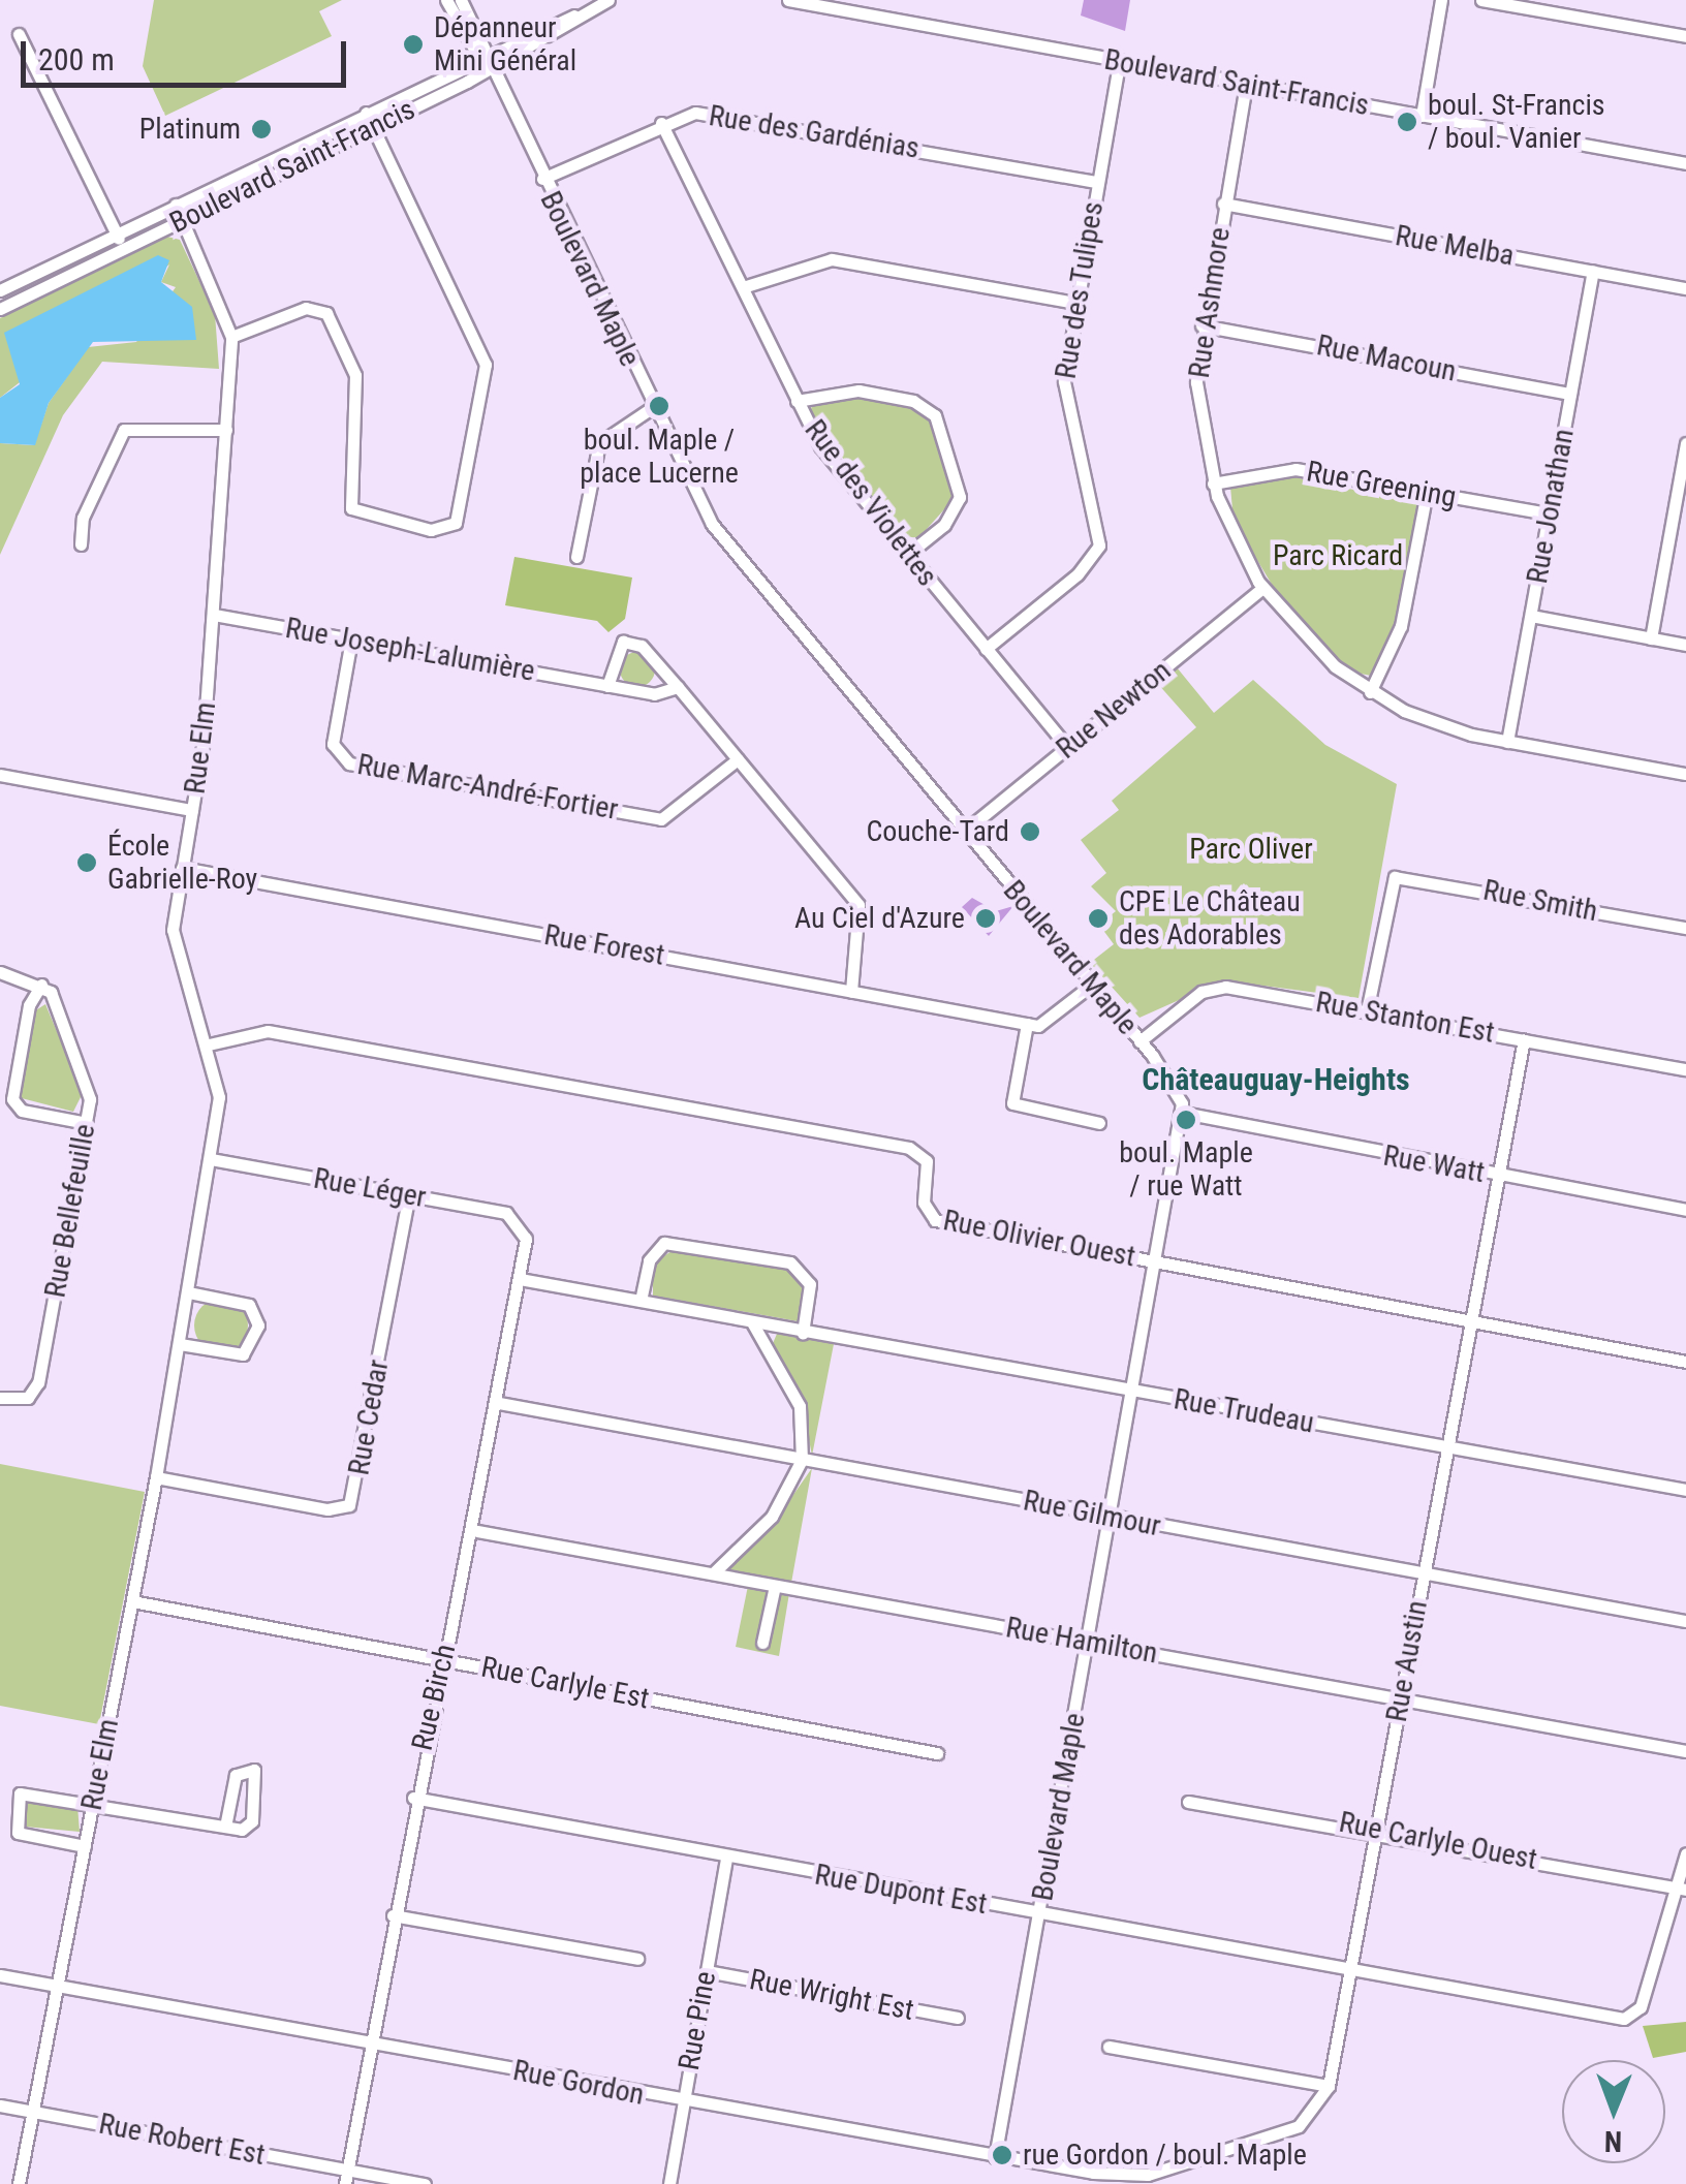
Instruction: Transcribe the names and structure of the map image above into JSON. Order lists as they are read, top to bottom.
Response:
{
  "streets": {
    "street": [
      "Boulevard Saint-Francis",
      "Rue des Gardénias",
      "Rue Melba",
      "Boulevard Maple",
      "Rue des Tulipes",
      "Rue Ashmore",
      "Rue Macoun",
      "Rue Greening",
      "Rue des Violettes",
      "Rue Jonathan",
      "Rue Joseph-Lalumière",
      "Rue Newton",
      "Rue Elm",
      "Rue Marc-André-Fortier",
      "Rue Smith",
      "Rue Forest",
      "Rue Stanton Est",
      "Rue Watt",
      "Rue Léger",
      "Rue Bellefeuille",
      "Rue Olivier Ouest",
      "Rue Trudeau",
      "Rue Cedar",
      "Rue Gilmour",
      "Rue Hamilton",
      "Rue Austin",
      "Rue Carlyle Est",
      "Rue Birch",
      "Rue Carlyle Ouest",
      "Rue Dupont Est",
      "Rue Wright Est",
      "Rue Pine",
      "Rue Gordon",
      "Rue Robert Est"
    ]
  },
  "crossings": [
    ["Boulevard Saint-Francis", "Boulevard Maple"],
    ["Boulevard Saint-Francis", "Rue des Tulipes"],
    ["Boulevard Saint-Francis", "Rue Ashmore"],
    ["Boulevard Saint-Francis", "Rue Elm"],
    ["Rue des Gardénias", "Boulevard Maple"],
    ["Rue des Gardénias", "Rue des Tulipes"],
    ["Rue des Gardénias", "Rue des Violettes"],
    ["Rue Melba", "Rue Ashmore"],
    ["Rue Melba", "Rue Jonathan"],
    ["Boulevard Maple", "Rue Newton"],
    ["Boulevard Maple", "Rue Stanton Est"],
    ["Boulevard Maple", "Rue Watt"],
    ["Boulevard Maple", "Rue Olivier Ouest"],
    ["Boulevard Maple", "Rue Trudeau"],
    ["Boulevard Maple", "Rue Gilmour"],
    ["Boulevard Maple", "Rue Hamilton"],
    ["Boulevard Maple", "Rue Dupont Est"],
    ["Boulevard Maple", "Rue Gordon"],
    ["Rue des Tulipes", "Rue des Violettes"],
    ["Rue Ashmore", "Rue Macoun"],
    ["Rue Ashmore", "Rue Greening"],
    ["Rue Ashmore", "Rue Jonathan"],
    ["Rue Ashmore", "Rue Newton"],
    ["Rue Macoun", "Rue Jonathan"],
    ["Rue Greening", "Rue Jonathan"],
    ["Rue des Violettes", "Rue Newton"],
    ["Rue Joseph-Lalumière", "Rue Elm"],
    ["Rue Joseph-Lalumière", "Rue Marc-André-Fortier"],
    ["Rue Elm", "Rue Forest"],
    ["Rue Elm", "Rue Léger"],
    ["Rue Elm", "Rue Olivier Ouest"],
    ["Rue Elm", "Rue Cedar"],
    ["Rue Elm", "Rue Carlyle Est"],
    ["Rue Elm", "Rue Gordon"],
    ["Rue Elm", "Rue Robert Est"],
    ["Rue Smith", "Rue Stanton Est"],
    ["Rue Stanton Est", "Rue Austin"],
    ["Rue Watt", "Rue Austin"],
    ["Rue Léger", "Rue Cedar"],
    ["Rue Léger", "Rue Birch"],
    ["Rue Olivier Ouest", "Rue Austin"],
    ["Rue Trudeau", "Rue Austin"],
    ["Rue Trudeau", "Rue Birch"],
    ["Rue Gilmour", "Rue Austin"],
    ["Rue Gilmour", "Rue Birch"],
    ["Rue Hamilton", "Rue Austin"],
    ["Rue Hamilton", "Rue Birch"],
    ["Rue Austin", "Rue Carlyle Ouest"],
    ["Rue Austin", "Rue Dupont Est"],
    ["Rue Austin", "Rue Gordon"],
    ["Rue Carlyle Est", "Rue Birch"],
    ["Rue Birch", "Rue Dupont Est"],
    ["Rue Birch", "Rue Gordon"],
    ["Rue Birch", "Rue Robert Est"],
    ["Rue Carlyle Ouest", "Rue Dupont Est"],
    ["Rue Dupont Est", "Rue Pine"],
    ["Rue Wright Est", "Rue Pine"],
    ["Rue Pine", "Rue Gordon"]
  ],
  "districts": ["Châteauguay-Heights"],
  "parks": ["Parc Ricard", "Parc Oliver"],
  "places": [
    "Dépanneur Mini Général",
    "boul. St-Francis / boul. Vanier",
    "Platinum",
    "boul. Maple / place Lucerne",
    "Couche-Tard",
    "École Gabrielle-Roy",
    "Au Ciel d'Azure",
    "CPE Le Château des Adorables",
    "boul. Maple / rue Watt",
    "rue Gordon / boul. Maple"
  ],
  "scale_bar": "200 m",
  "north": "bottom"
}
